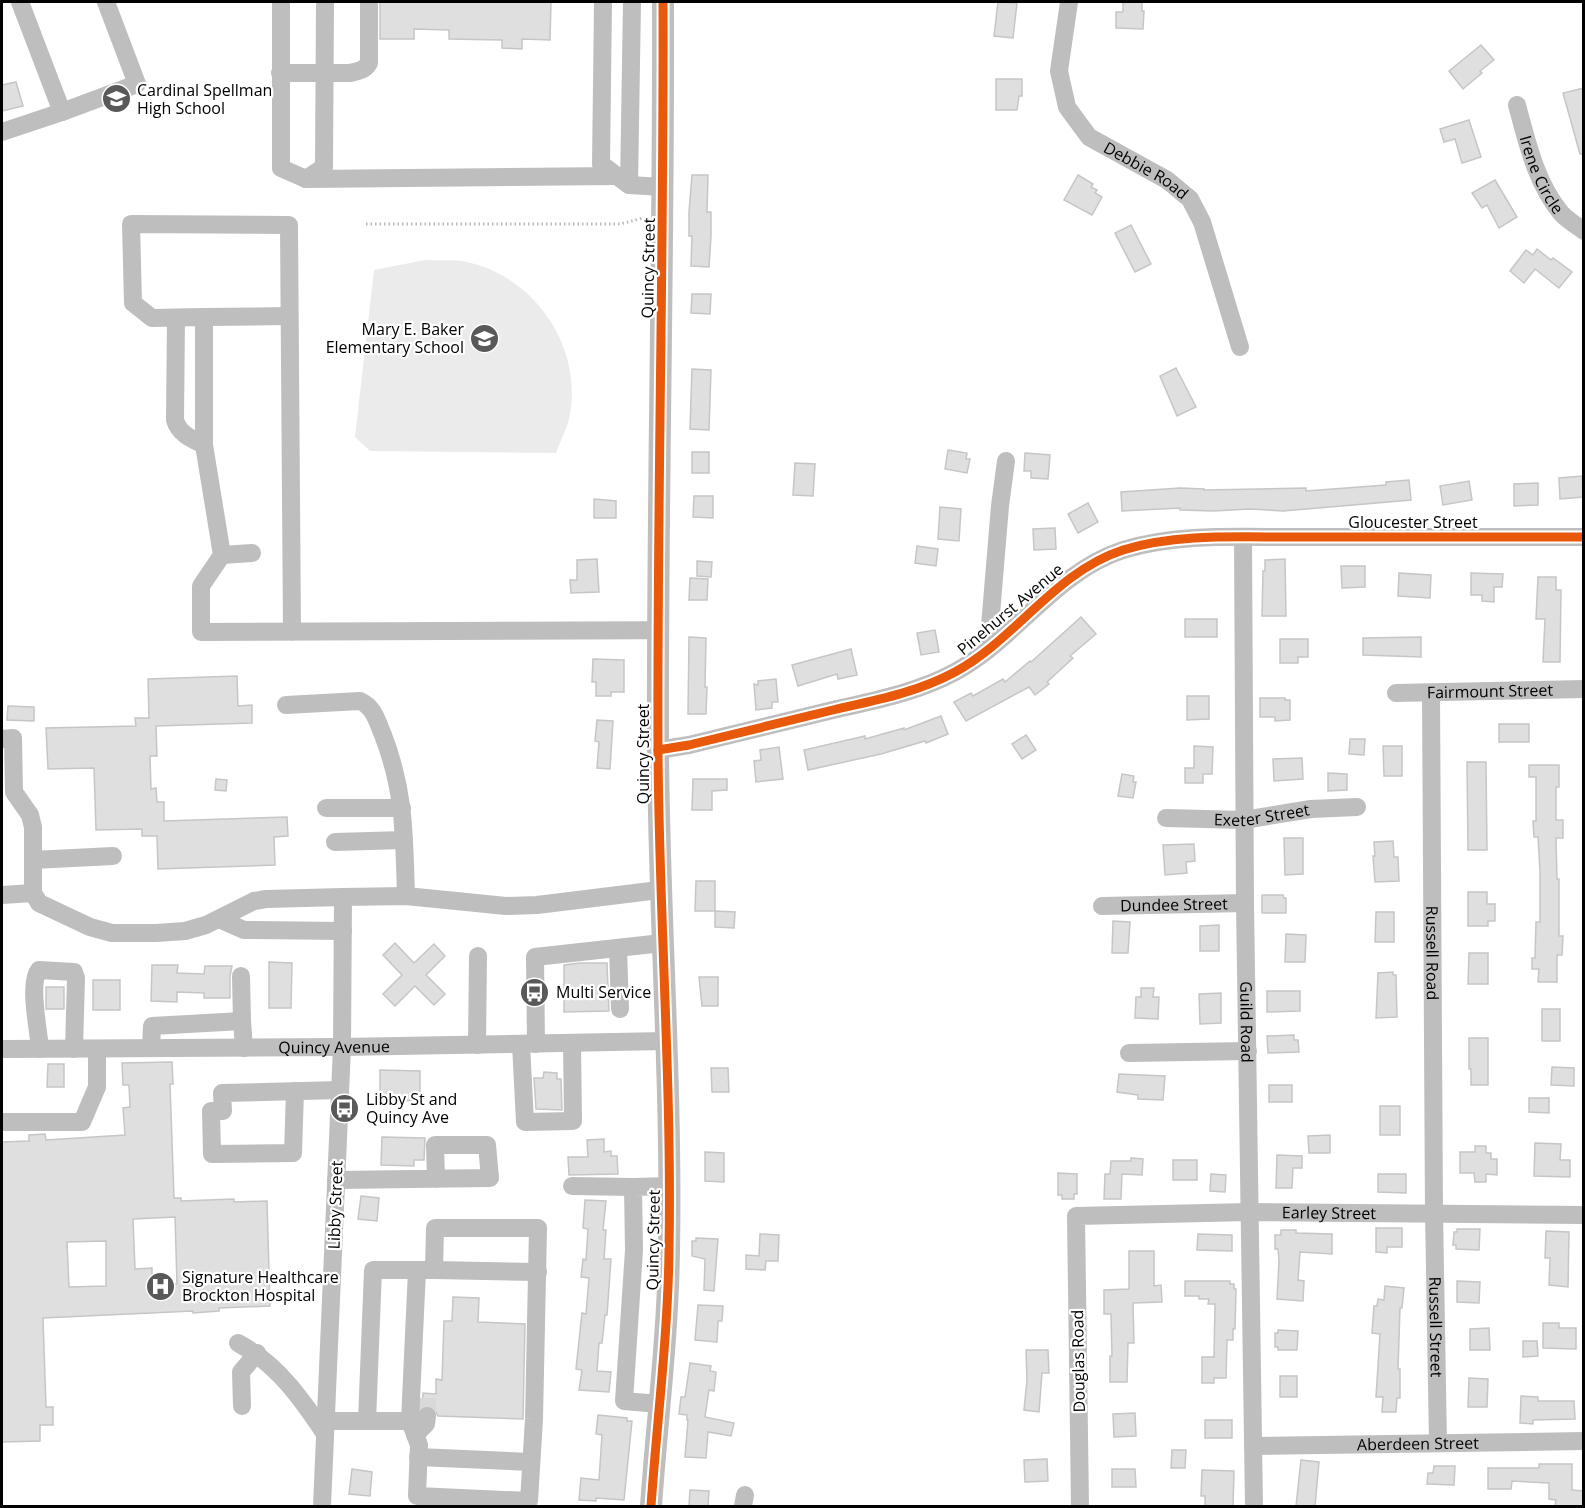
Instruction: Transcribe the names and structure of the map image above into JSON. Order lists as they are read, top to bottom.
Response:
{
  "streets": {
    "main road": ["Quincy Street"],
    "street": [
      "Debbie Road",
      "Irene Circle",
      "Gloucester Street",
      "Pinehurst Avenue",
      "Fairmount Street",
      "Exeter Street",
      "Dundee Street",
      "Russell Road",
      "Guild Road",
      "Quincy Avenue",
      "Libby Street",
      "Earley Street",
      "Russell Street",
      "Douglas Road",
      "Aberdeen Street"
    ]
  },
  "crossings": [
    ["Quincy Street", "Pinehurst Avenue"],
    ["Quincy Street", "Quincy Avenue"],
    ["Gloucester Street", "Pinehurst Avenue"],
    ["Gloucester Street", "Guild Road"],
    ["Pinehurst Avenue", "Guild Road"],
    ["Fairmount Street", "Russell Road"],
    ["Exeter Street", "Guild Road"],
    ["Dundee Street", "Guild Road"],
    ["Russell Road", "Earley Street"],
    ["Russell Road", "Russell Street"],
    ["Guild Road", "Earley Street"],
    ["Guild Road", "Aberdeen Street"],
    ["Quincy Avenue", "Libby Street"],
    ["Earley Street", "Russell Street"],
    ["Earley Street", "Douglas Road"],
    ["Russell Street", "Aberdeen Street"]
  ],
  "places": {
    "school or university": ["Cardinal Spellman High School", "Mary E. Baker Elementary School"],
    "bus stop": ["Multi Service", "Libby St and Quincy Ave"],
    "hospital": ["Signature Healthcare Brockton Hospital"]
  }
}
